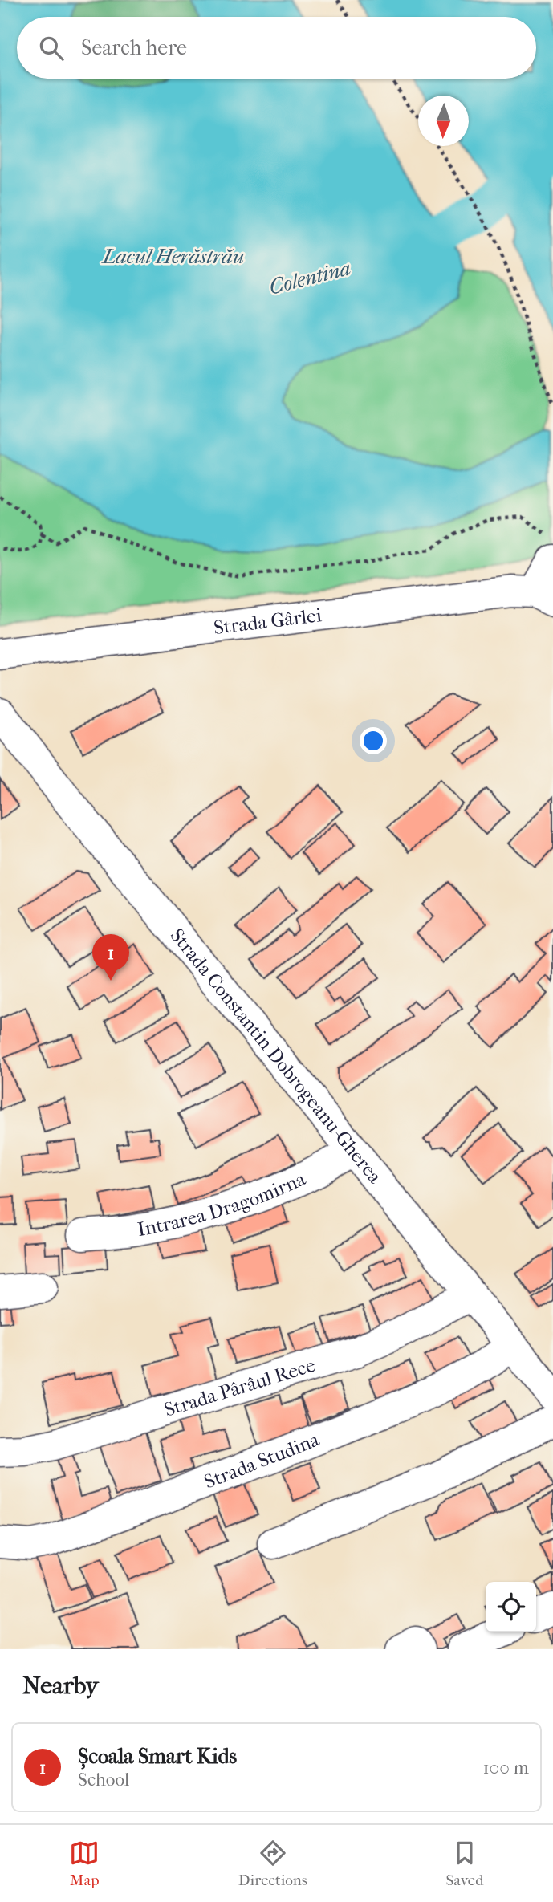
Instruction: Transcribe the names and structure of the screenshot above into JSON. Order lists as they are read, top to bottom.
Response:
{
  "streets": {
    "street": [
      "Strada Gârlei",
      "Strada Constantin Dobrogeanu-Gherea",
      "Intrarea Dragomirna",
      "Strada Pârâul Rece",
      "Strada Studina"
    ]
  },
  "crossings": [
    ["Strada Constantin Dobrogeanu-Gherea", "Intrarea Dragomirna"],
    ["Strada Constantin Dobrogeanu-Gherea", "Strada Pârâul Rece"],
    ["Strada Constantin Dobrogeanu-Gherea", "Strada Studina"]
  ],
  "water": ["Lacul Herăstrău", "Colentina"],
  "north": "bottom",
  "page": {
    "search": "Search here",
    "pins": "1",
    "heading": "Nearby",
    "list": [
      {
        "mark": "1",
        "name": "Școala Smart Kids",
        "note": "School",
        "value": "100 m"
      }
    ],
    "nav": ["Map", "Directions", "Saved"]
  }
}
